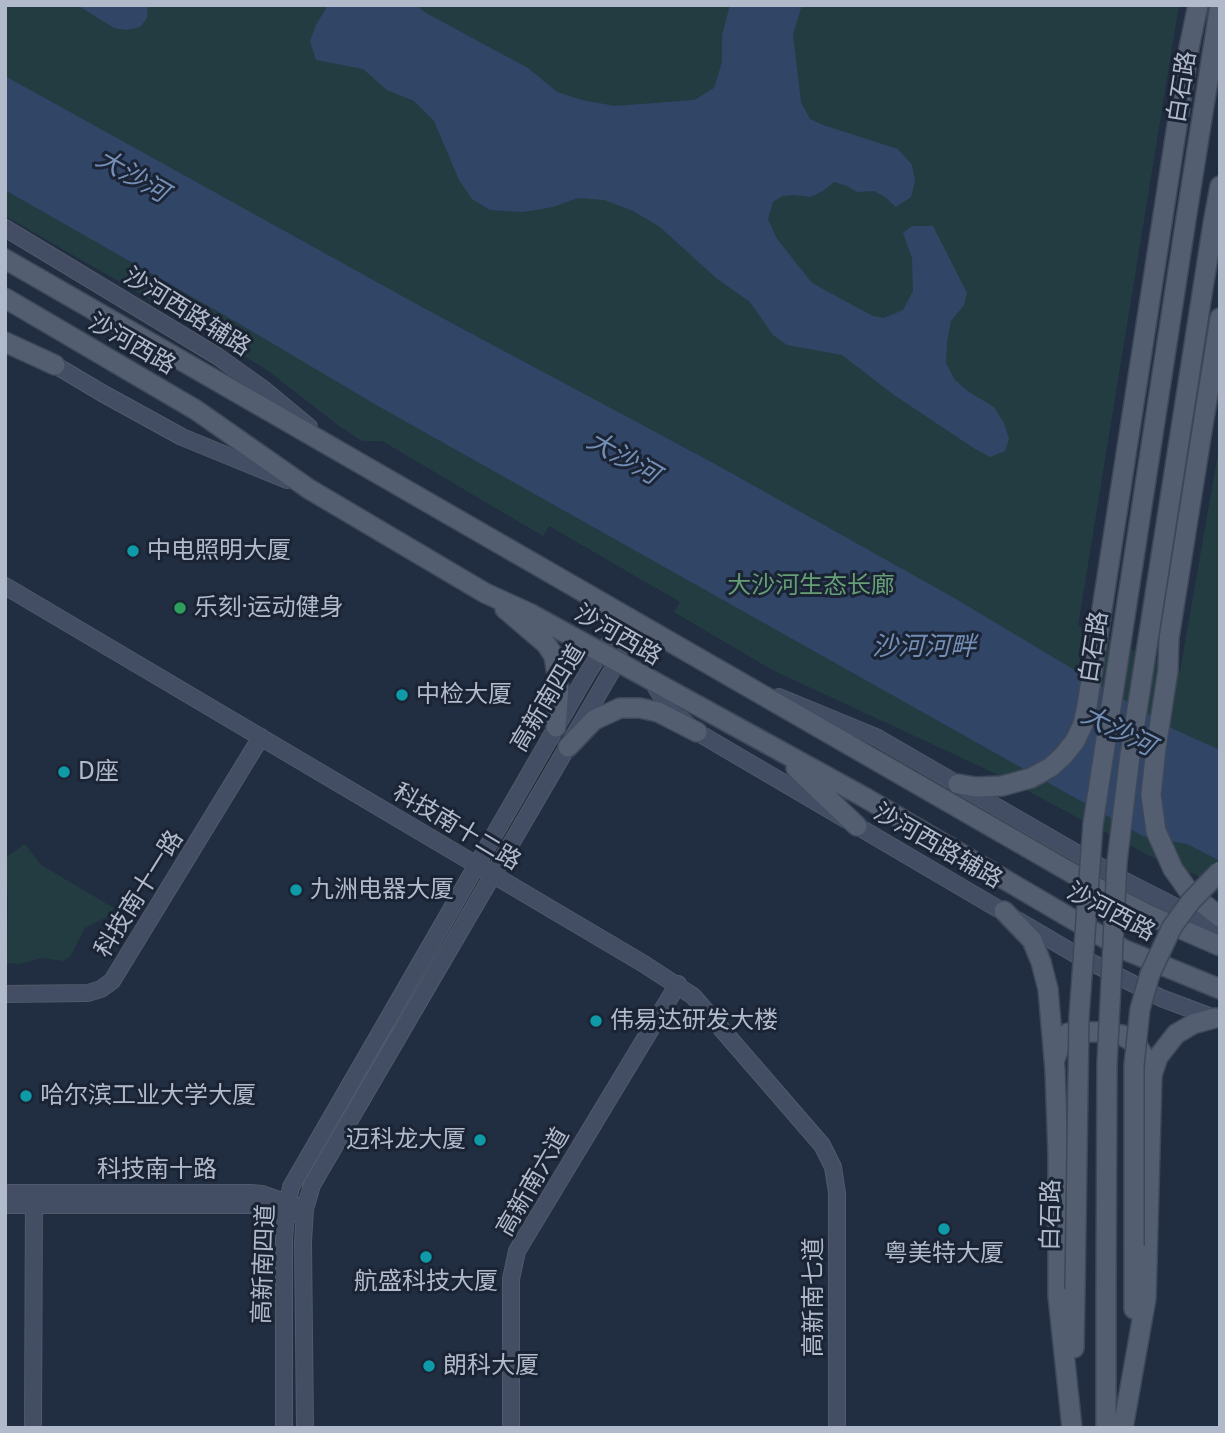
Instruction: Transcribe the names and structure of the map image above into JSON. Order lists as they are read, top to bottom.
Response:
{
  "streets": {
    "main road": [
      "白石路",
      "沙河西路辅路",
      "沙河西路",
      "高新南四道",
      "科技南十二路",
      "科技南十一路",
      "科技南十路",
      "高新南六道",
      "高新南七道"
    ]
  },
  "crossings": [
    ["沙河西路辅路", "沙河西路"],
    ["沙河西路", "高新南四道"],
    ["高新南四道", "科技南十二路"],
    ["高新南四道", "科技南十路"],
    ["科技南十二路", "科技南十一路"],
    ["科技南十二路", "高新南六道"],
    ["科技南十二路", "高新南七道"]
  ],
  "water": ["大沙河", "沙河河畔"],
  "parks": ["大沙河生态长廊"],
  "places": [
    "中电照明大厦",
    "乐刻·运动健身",
    "中检大厦",
    "D座",
    "九洲电器大厦",
    "伟易达研发大楼",
    "哈尔滨工业大学大厦",
    "迈科龙大厦",
    "粤美特大厦",
    "航盛科技大厦",
    "朗科大厦"
  ]
}
